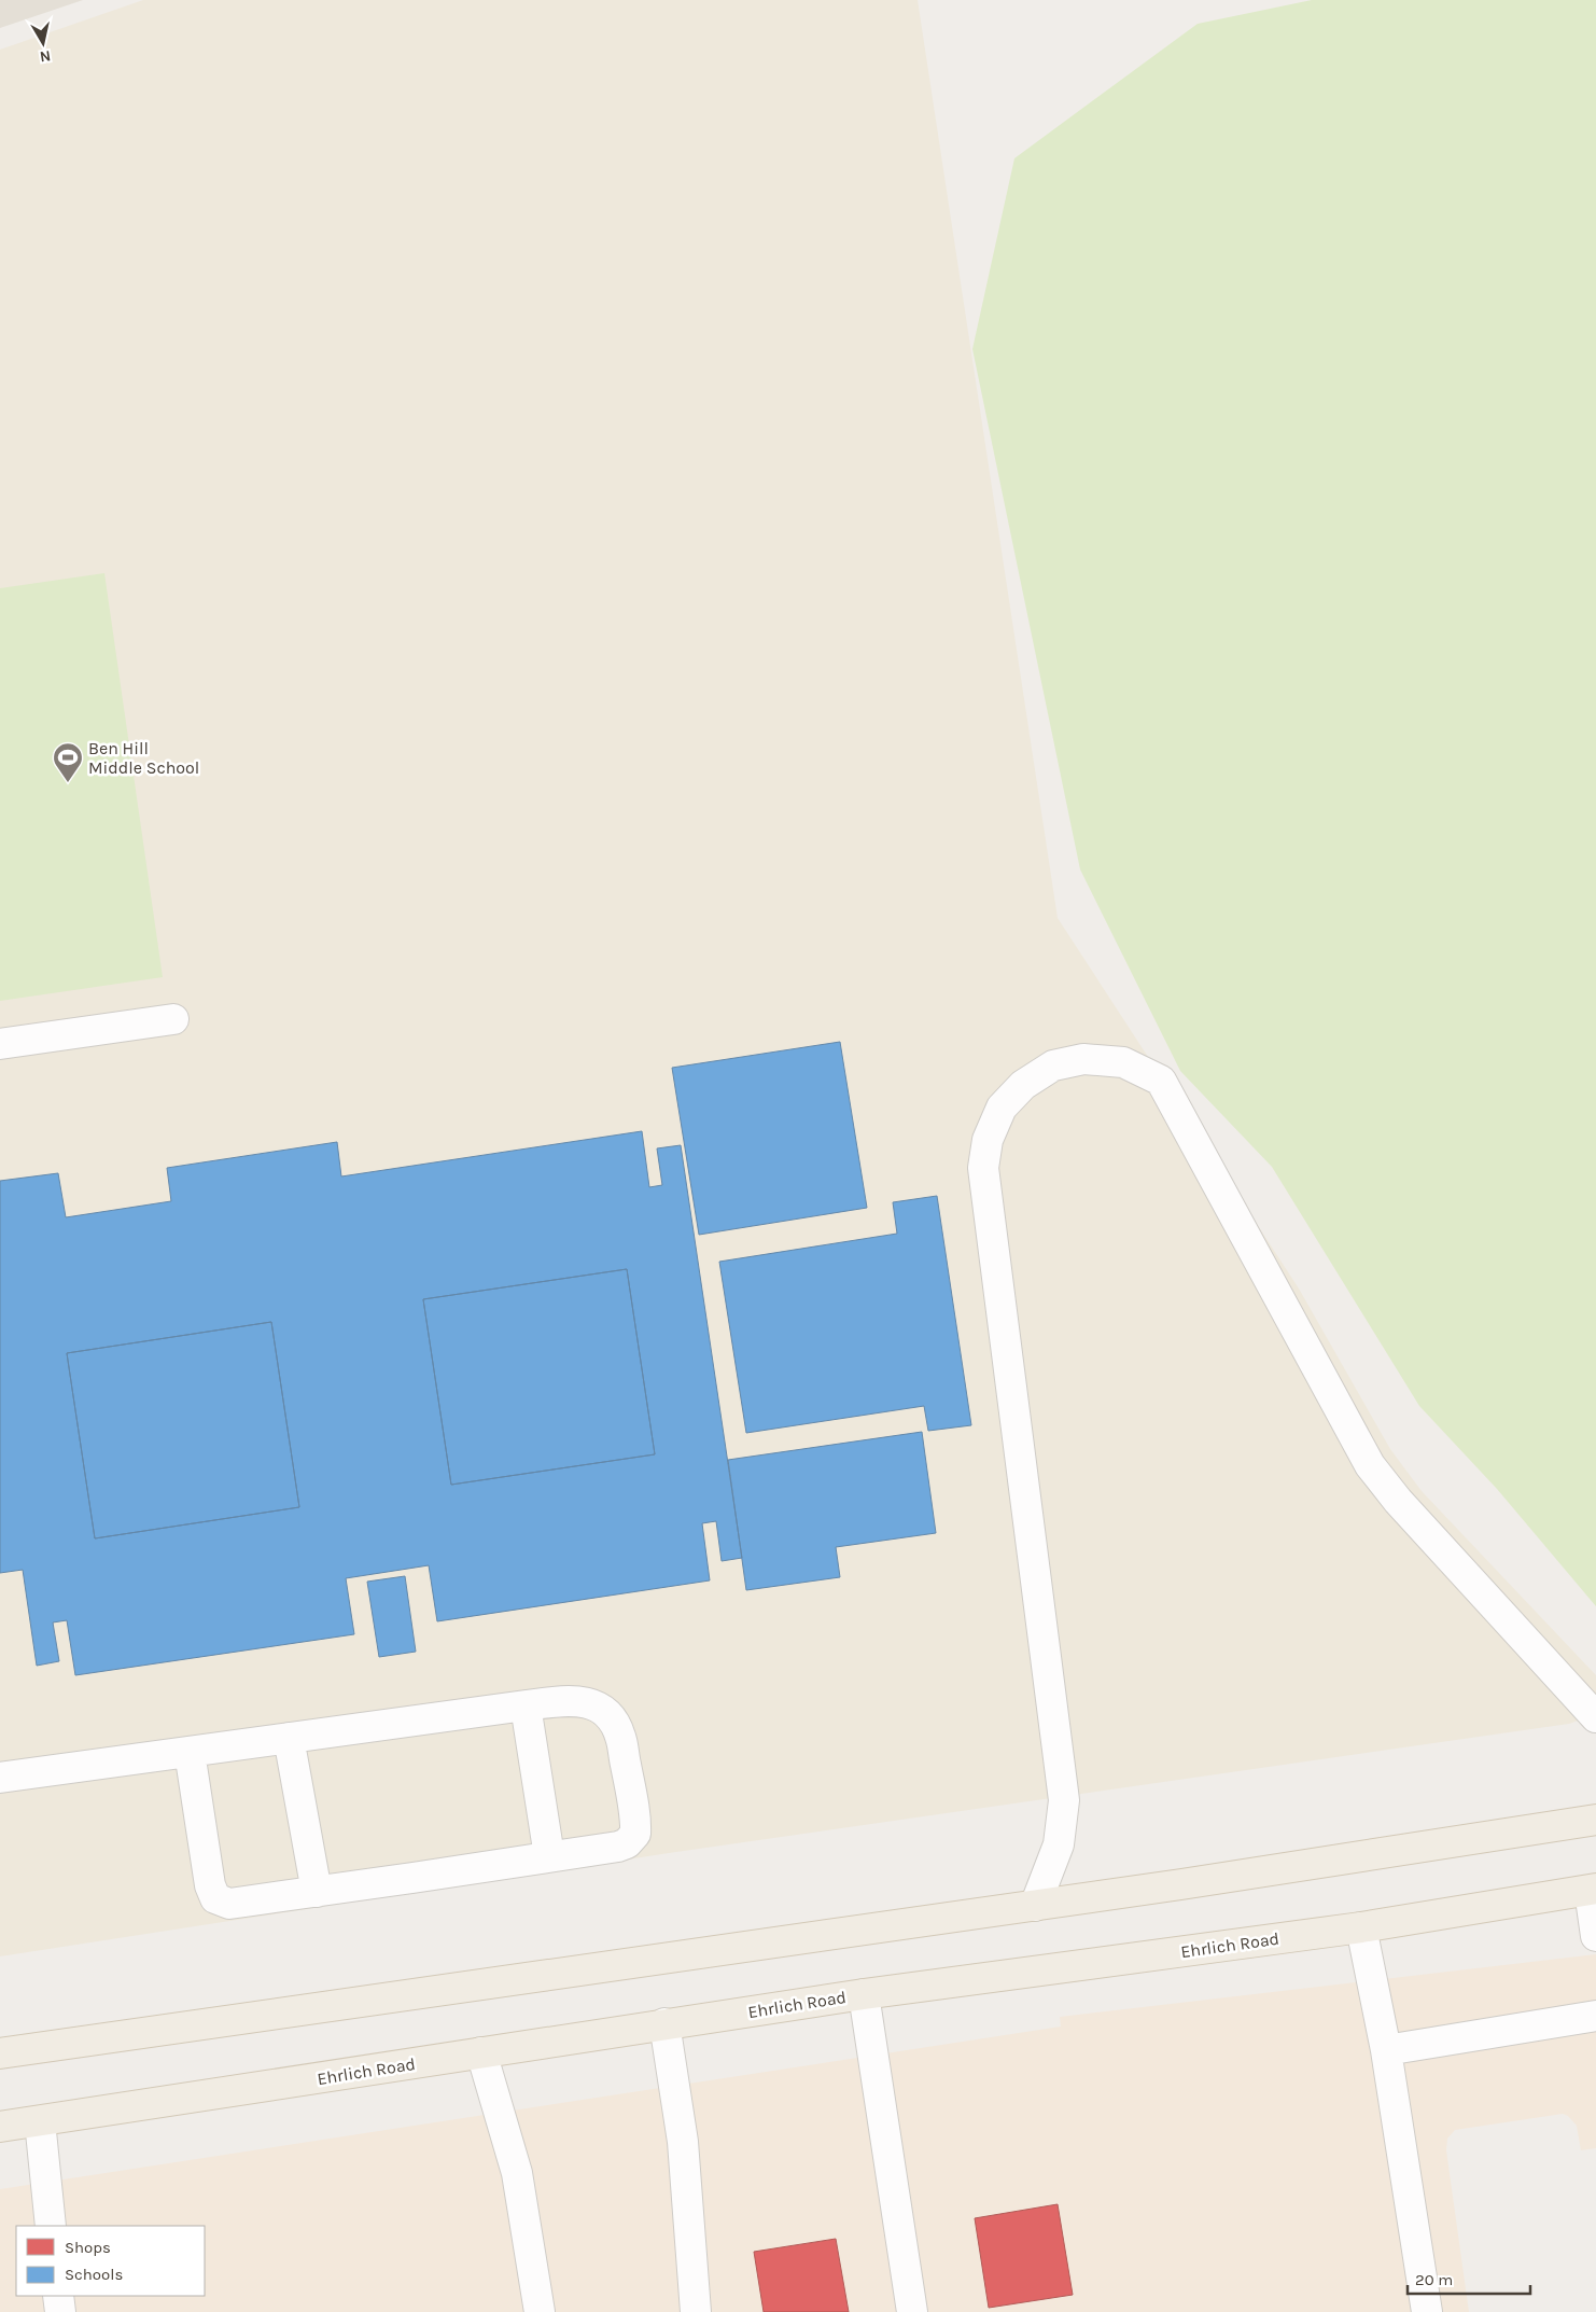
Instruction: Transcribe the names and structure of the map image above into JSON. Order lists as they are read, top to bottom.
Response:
{
  "streets": {
    "main road": ["Ehrlich Road"]
  },
  "places": {
    "sports": ["Ben Hill Middle School"]
  },
  "legend": ["Shops", "Schools"],
  "scale_bar": "20 m",
  "north": "bottom"
}
